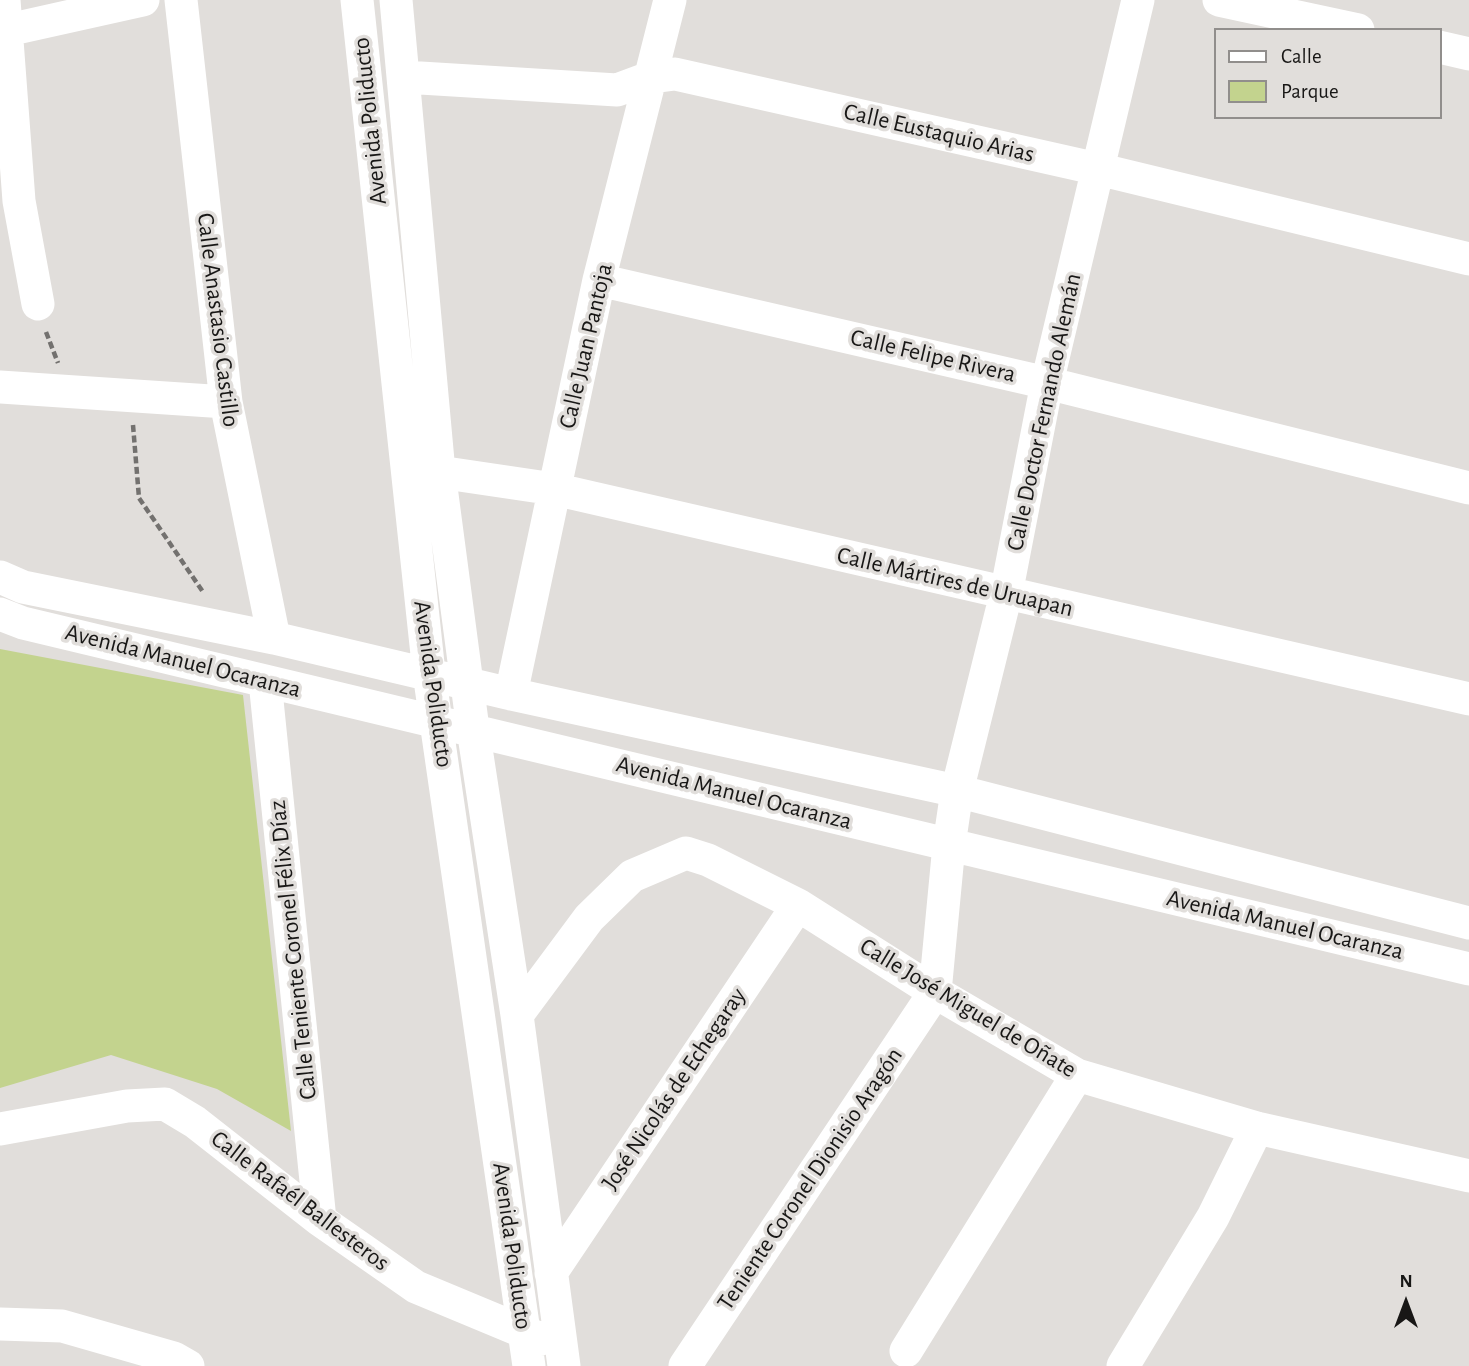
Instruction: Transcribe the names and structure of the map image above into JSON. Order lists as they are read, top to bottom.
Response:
{
  "streets": {
    "street": [
      "Avenida Poliducto",
      "Calle Eustaquio Arias",
      "Calle Anastasio Castillo",
      "Calle Juan Pantoja",
      "Calle Felipe Rivera",
      "Calle Doctor Fernando Alemán",
      "Calle Mártires de Uruapan",
      "Avenida Manuel Ocaranza",
      "Calle Teniente Coronel Félix Díaz",
      "Calle José Miguel de Oñate",
      "José Nicolás de Echegaray",
      "Teniente Coronel Dionisio Aragón",
      "Calle Rafaél Ballesteros"
    ]
  },
  "crossings": [
    ["Avenida Poliducto", "Calle Eustaquio Arias"],
    ["Avenida Poliducto", "Calle Mártires de Uruapan"],
    ["Avenida Poliducto", "Avenida Manuel Ocaranza"],
    ["Avenida Poliducto", "Calle José Miguel de Oñate"],
    ["Avenida Poliducto", "José Nicolás de Echegaray"],
    ["Avenida Poliducto", "Calle Rafaél Ballesteros"],
    ["Calle Eustaquio Arias", "Calle Juan Pantoja"],
    ["Calle Eustaquio Arias", "Calle Doctor Fernando Alemán"],
    ["Calle Anastasio Castillo", "Avenida Manuel Ocaranza"],
    ["Calle Juan Pantoja", "Calle Felipe Rivera"],
    ["Calle Juan Pantoja", "Calle Mártires de Uruapan"],
    ["Calle Juan Pantoja", "Avenida Manuel Ocaranza"],
    ["Calle Felipe Rivera", "Calle Doctor Fernando Alemán"],
    ["Calle Doctor Fernando Alemán", "Calle Mártires de Uruapan"],
    ["Calle Doctor Fernando Alemán", "Avenida Manuel Ocaranza"],
    ["Calle Doctor Fernando Alemán", "Calle José Miguel de Oñate"],
    ["Calle Doctor Fernando Alemán", "Teniente Coronel Dionisio Aragón"],
    ["Avenida Manuel Ocaranza", "Calle Teniente Coronel Félix Díaz"],
    ["Calle Teniente Coronel Félix Díaz", "Calle Rafaél Ballesteros"],
    ["Calle José Miguel de Oñate", "José Nicolás de Echegaray"],
    ["Calle José Miguel de Oñate", "Teniente Coronel Dionisio Aragón"]
  ],
  "legend": ["Calle", "Parque"],
  "north": "top"
}
